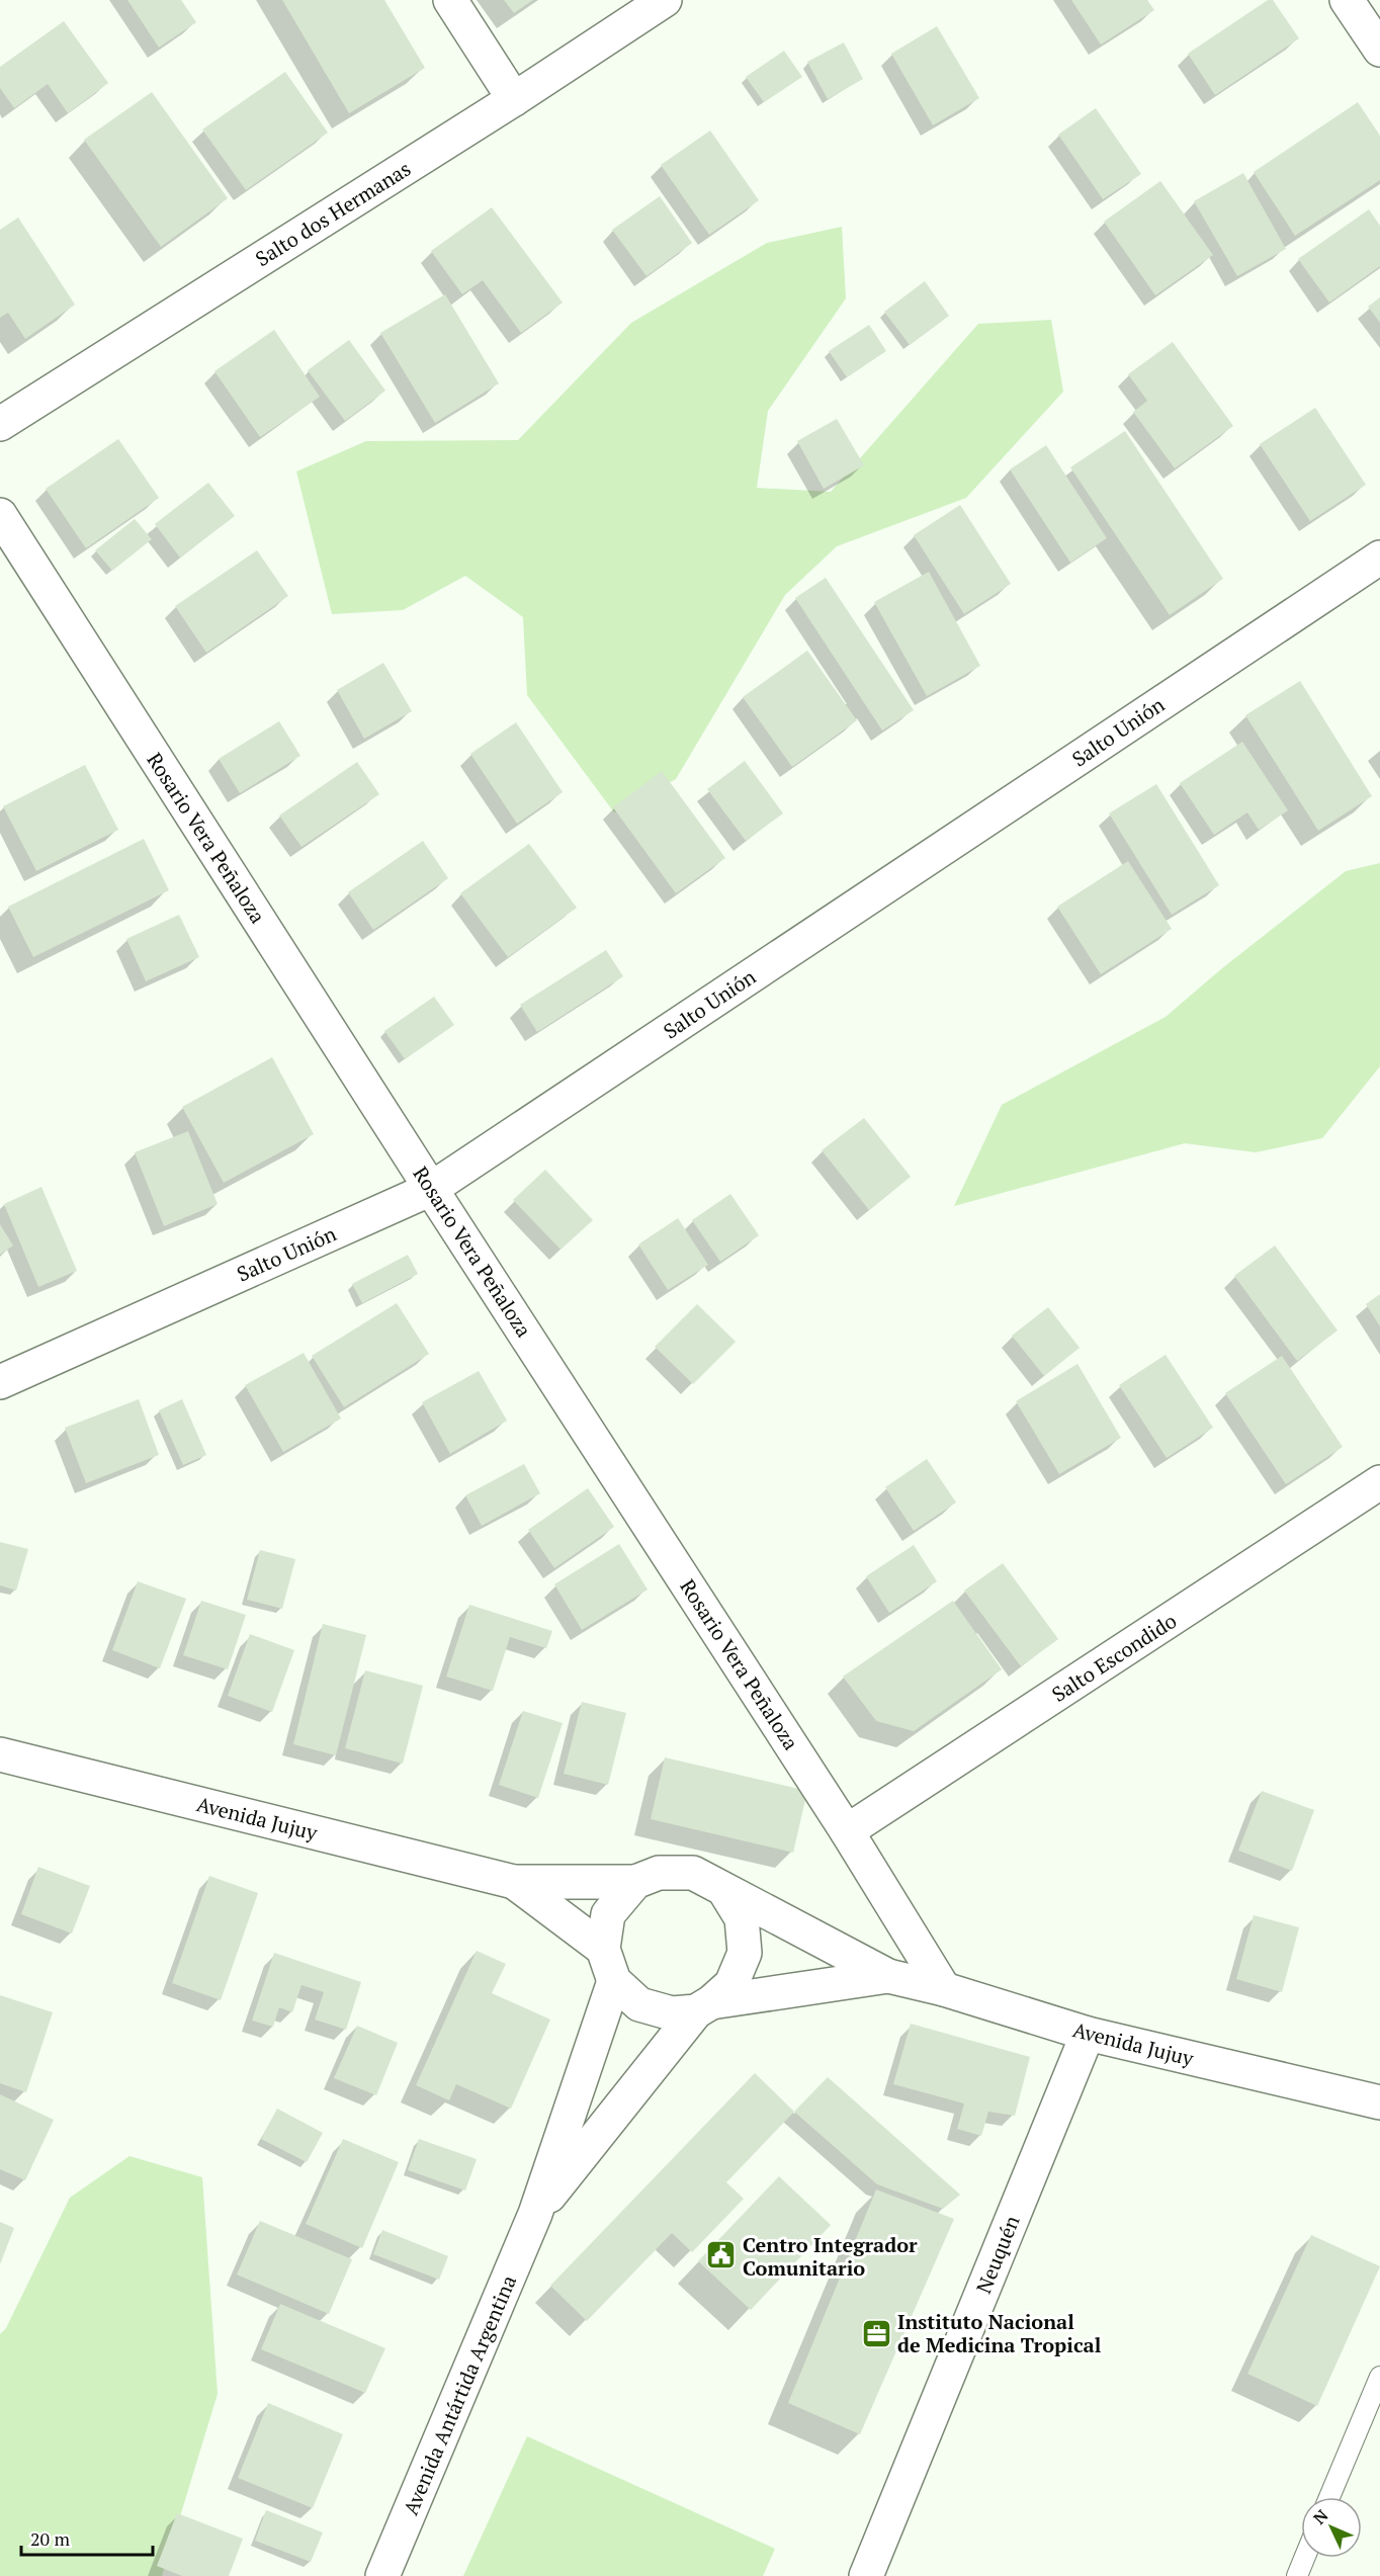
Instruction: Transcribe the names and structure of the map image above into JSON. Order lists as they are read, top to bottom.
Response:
{
  "streets": {
    "street": [
      "Salto dos Hermanas",
      "Salto Unión",
      "Rosario Vera Peñaloza",
      "Salto Escondido",
      "Avenida Jujuy",
      "Neuquén",
      "Avenida Antártida Argentina"
    ]
  },
  "crossings": [
    ["Salto Unión", "Rosario Vera Peñaloza"],
    ["Rosario Vera Peñaloza", "Salto Escondido"],
    ["Rosario Vera Peñaloza", "Avenida Jujuy"],
    ["Avenida Jujuy", "Neuquén"],
    ["Avenida Jujuy", "Avenida Antártida Argentina"]
  ],
  "places": {
    "public building": ["Centro Integrador Comunitario"],
    "office": ["Instituto Nacional de Medicina Tropical"]
  },
  "scale_bar": "20 m",
  "north": "top left"
}
